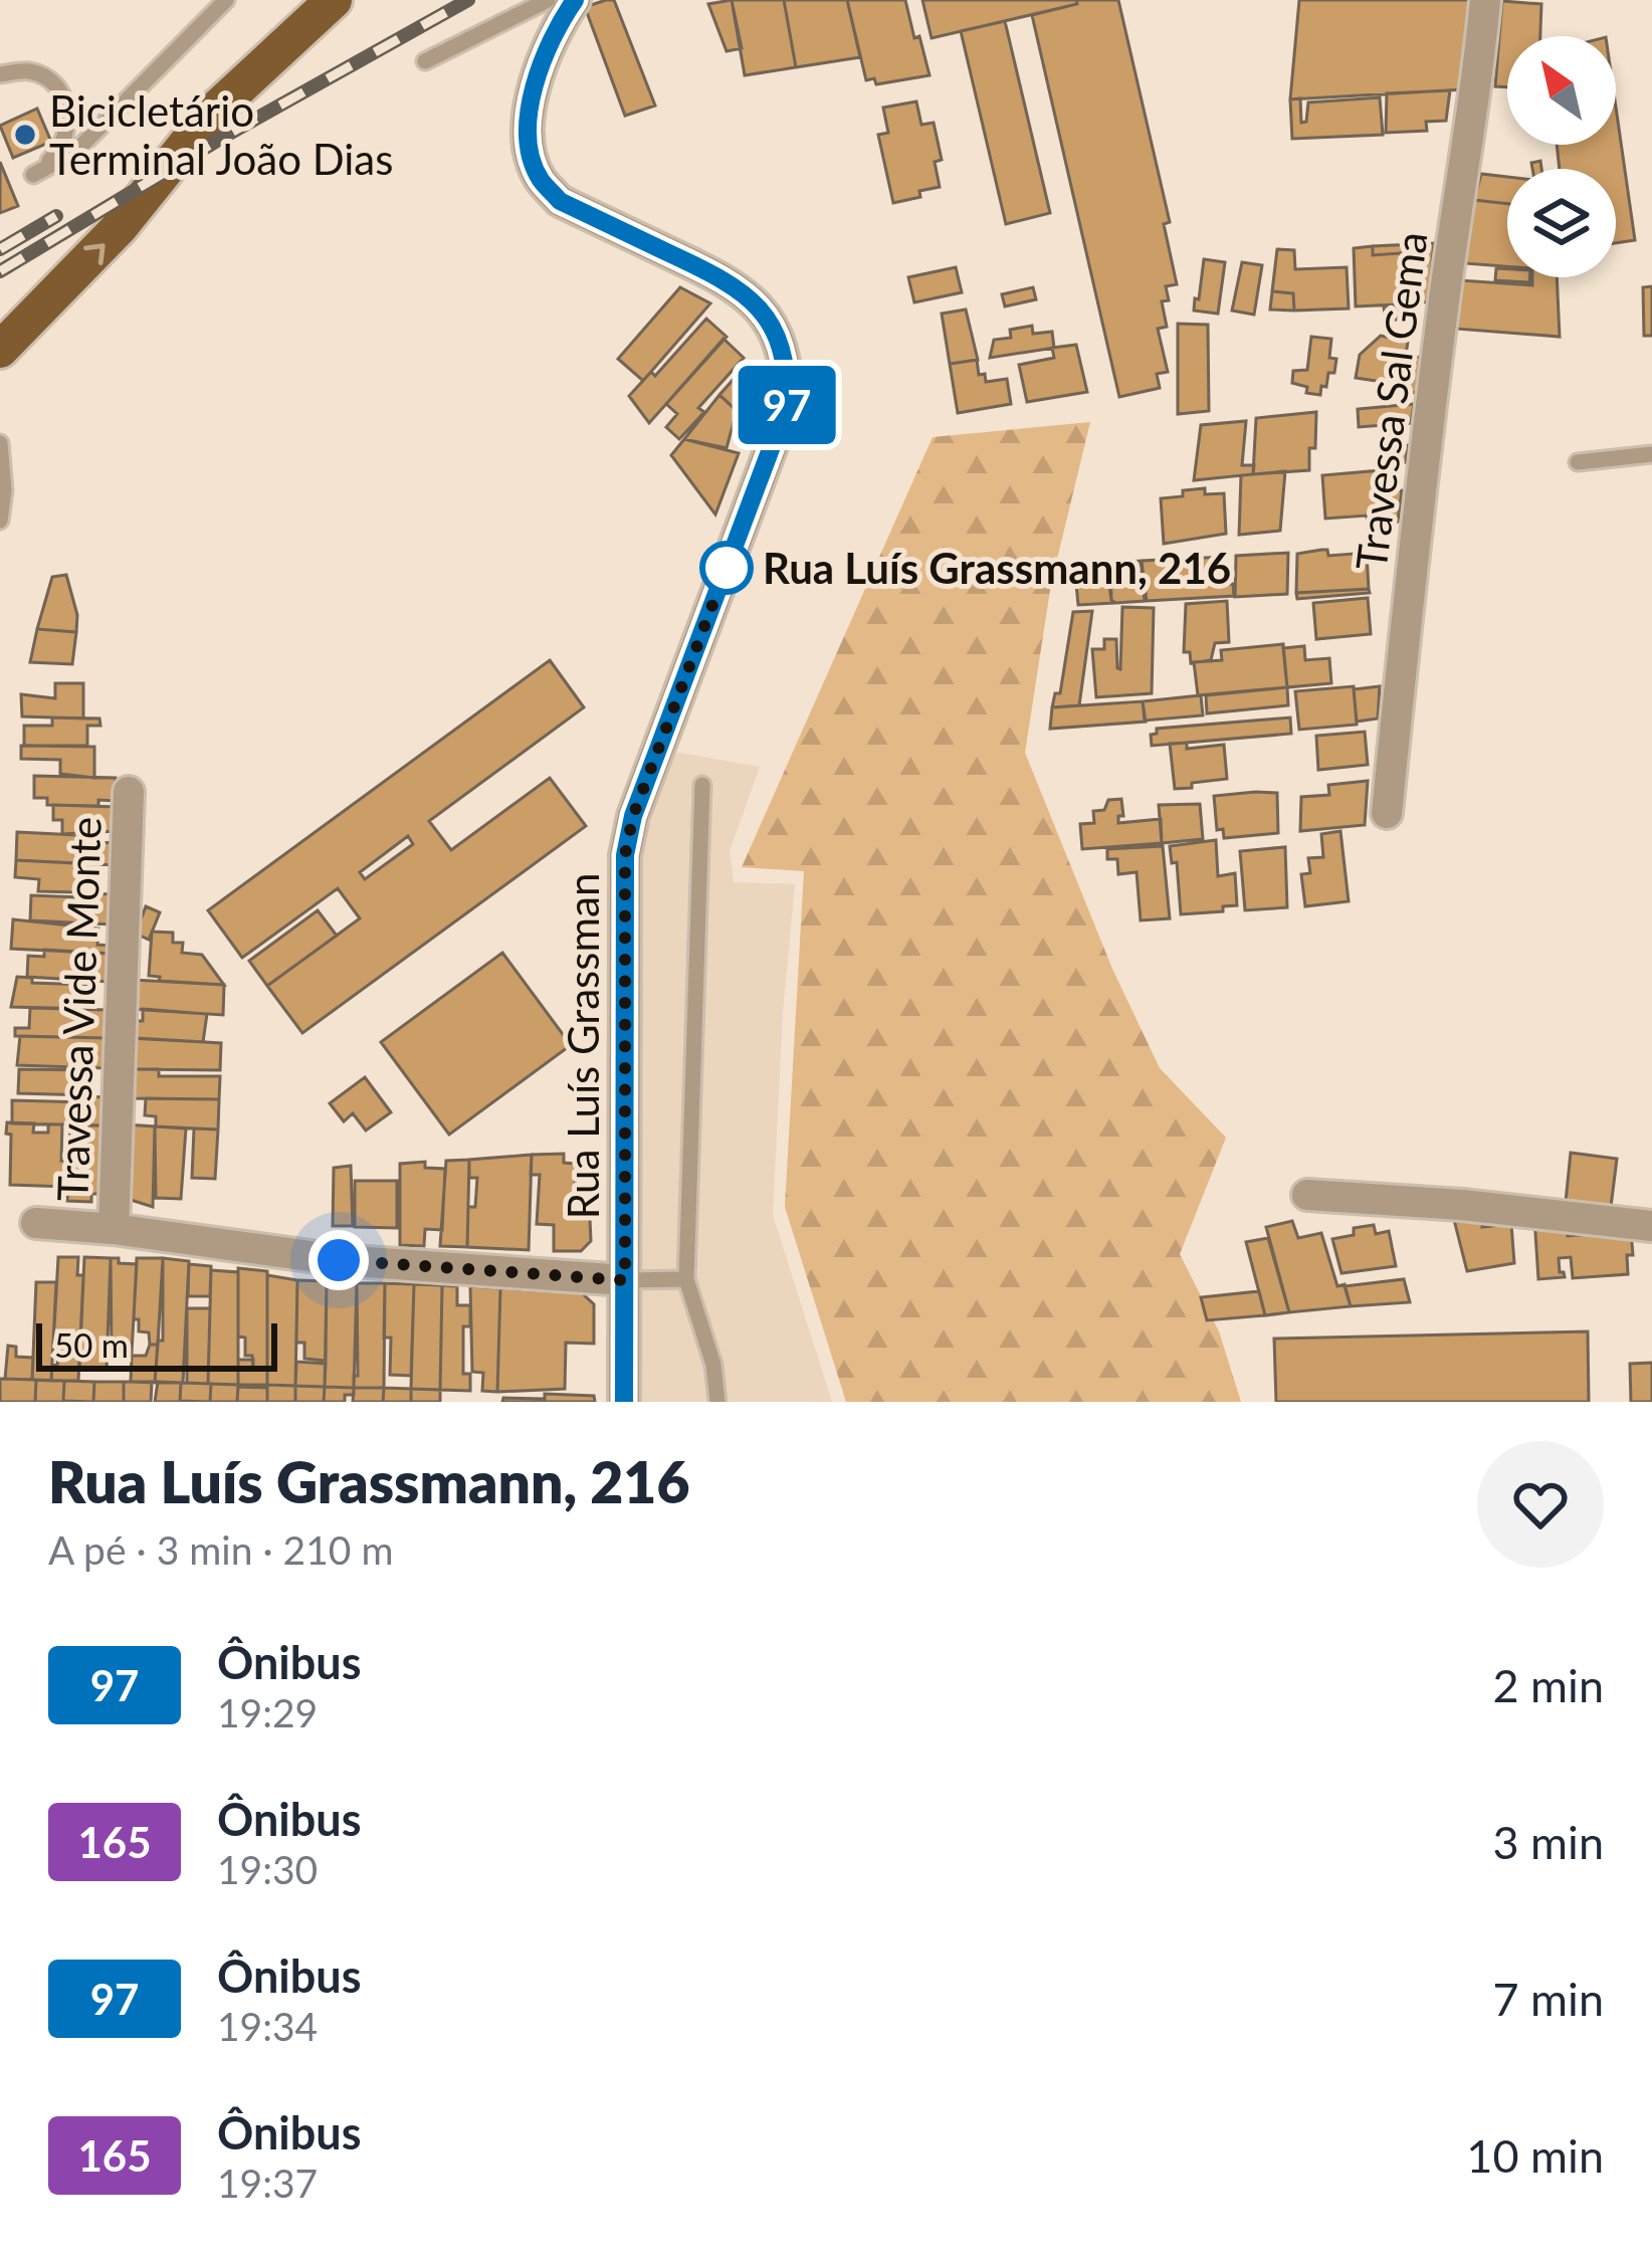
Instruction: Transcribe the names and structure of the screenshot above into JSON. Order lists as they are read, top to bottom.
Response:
{
  "streets": {
    "street": ["Travessa Sal Gema", "Travessa Vide Monte", "Rua Luís Grassman"]
  },
  "places": ["Bicicletário Terminal João Dias", "Rua Luís Grassmann, 216"],
  "lines": ["bus line 97"],
  "scale_bar": "50 m",
  "north": "top left",
  "page": {
    "on_map": "97",
    "scale": "50 m",
    "heading": ["Rua Luís Grassmann, 216", "A pé · 3 min · 210 m"],
    "list": [
      {
        "mark": "97",
        "name": "Ônibus",
        "note": "19:29",
        "value": "2 min"
      },
      {
        "mark": "165",
        "name": "Ônibus",
        "note": "19:30",
        "value": "3 min"
      },
      {
        "mark": "97",
        "name": "Ônibus",
        "note": "19:34",
        "value": "7 min"
      },
      {
        "mark": "165",
        "name": "Ônibus",
        "note": "19:37",
        "value": "10 min"
      }
    ]
  }
}
